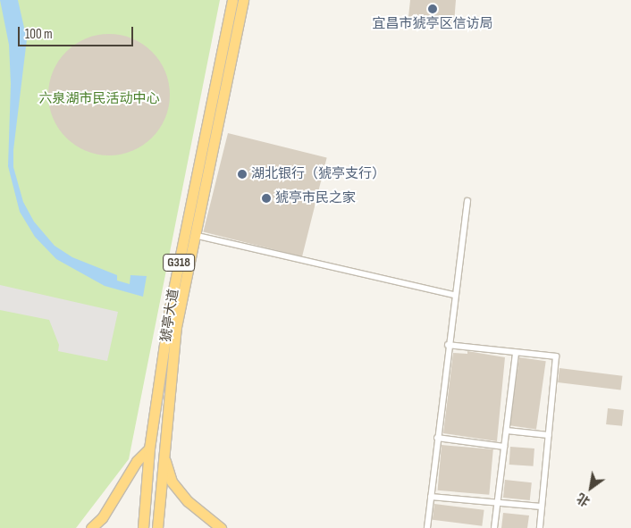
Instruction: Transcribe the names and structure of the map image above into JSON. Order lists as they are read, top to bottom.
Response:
{
  "streets": {
    "highway": ["G318", "猇亭大道"]
  },
  "parks": ["六泉湖市民活动中心"],
  "places": ["宜昌市猇亭区信访局", "湖北银行（猇亭支行）", "猇亭市民之家"],
  "scale_bar": "100 m",
  "north": "bottom left"
}
